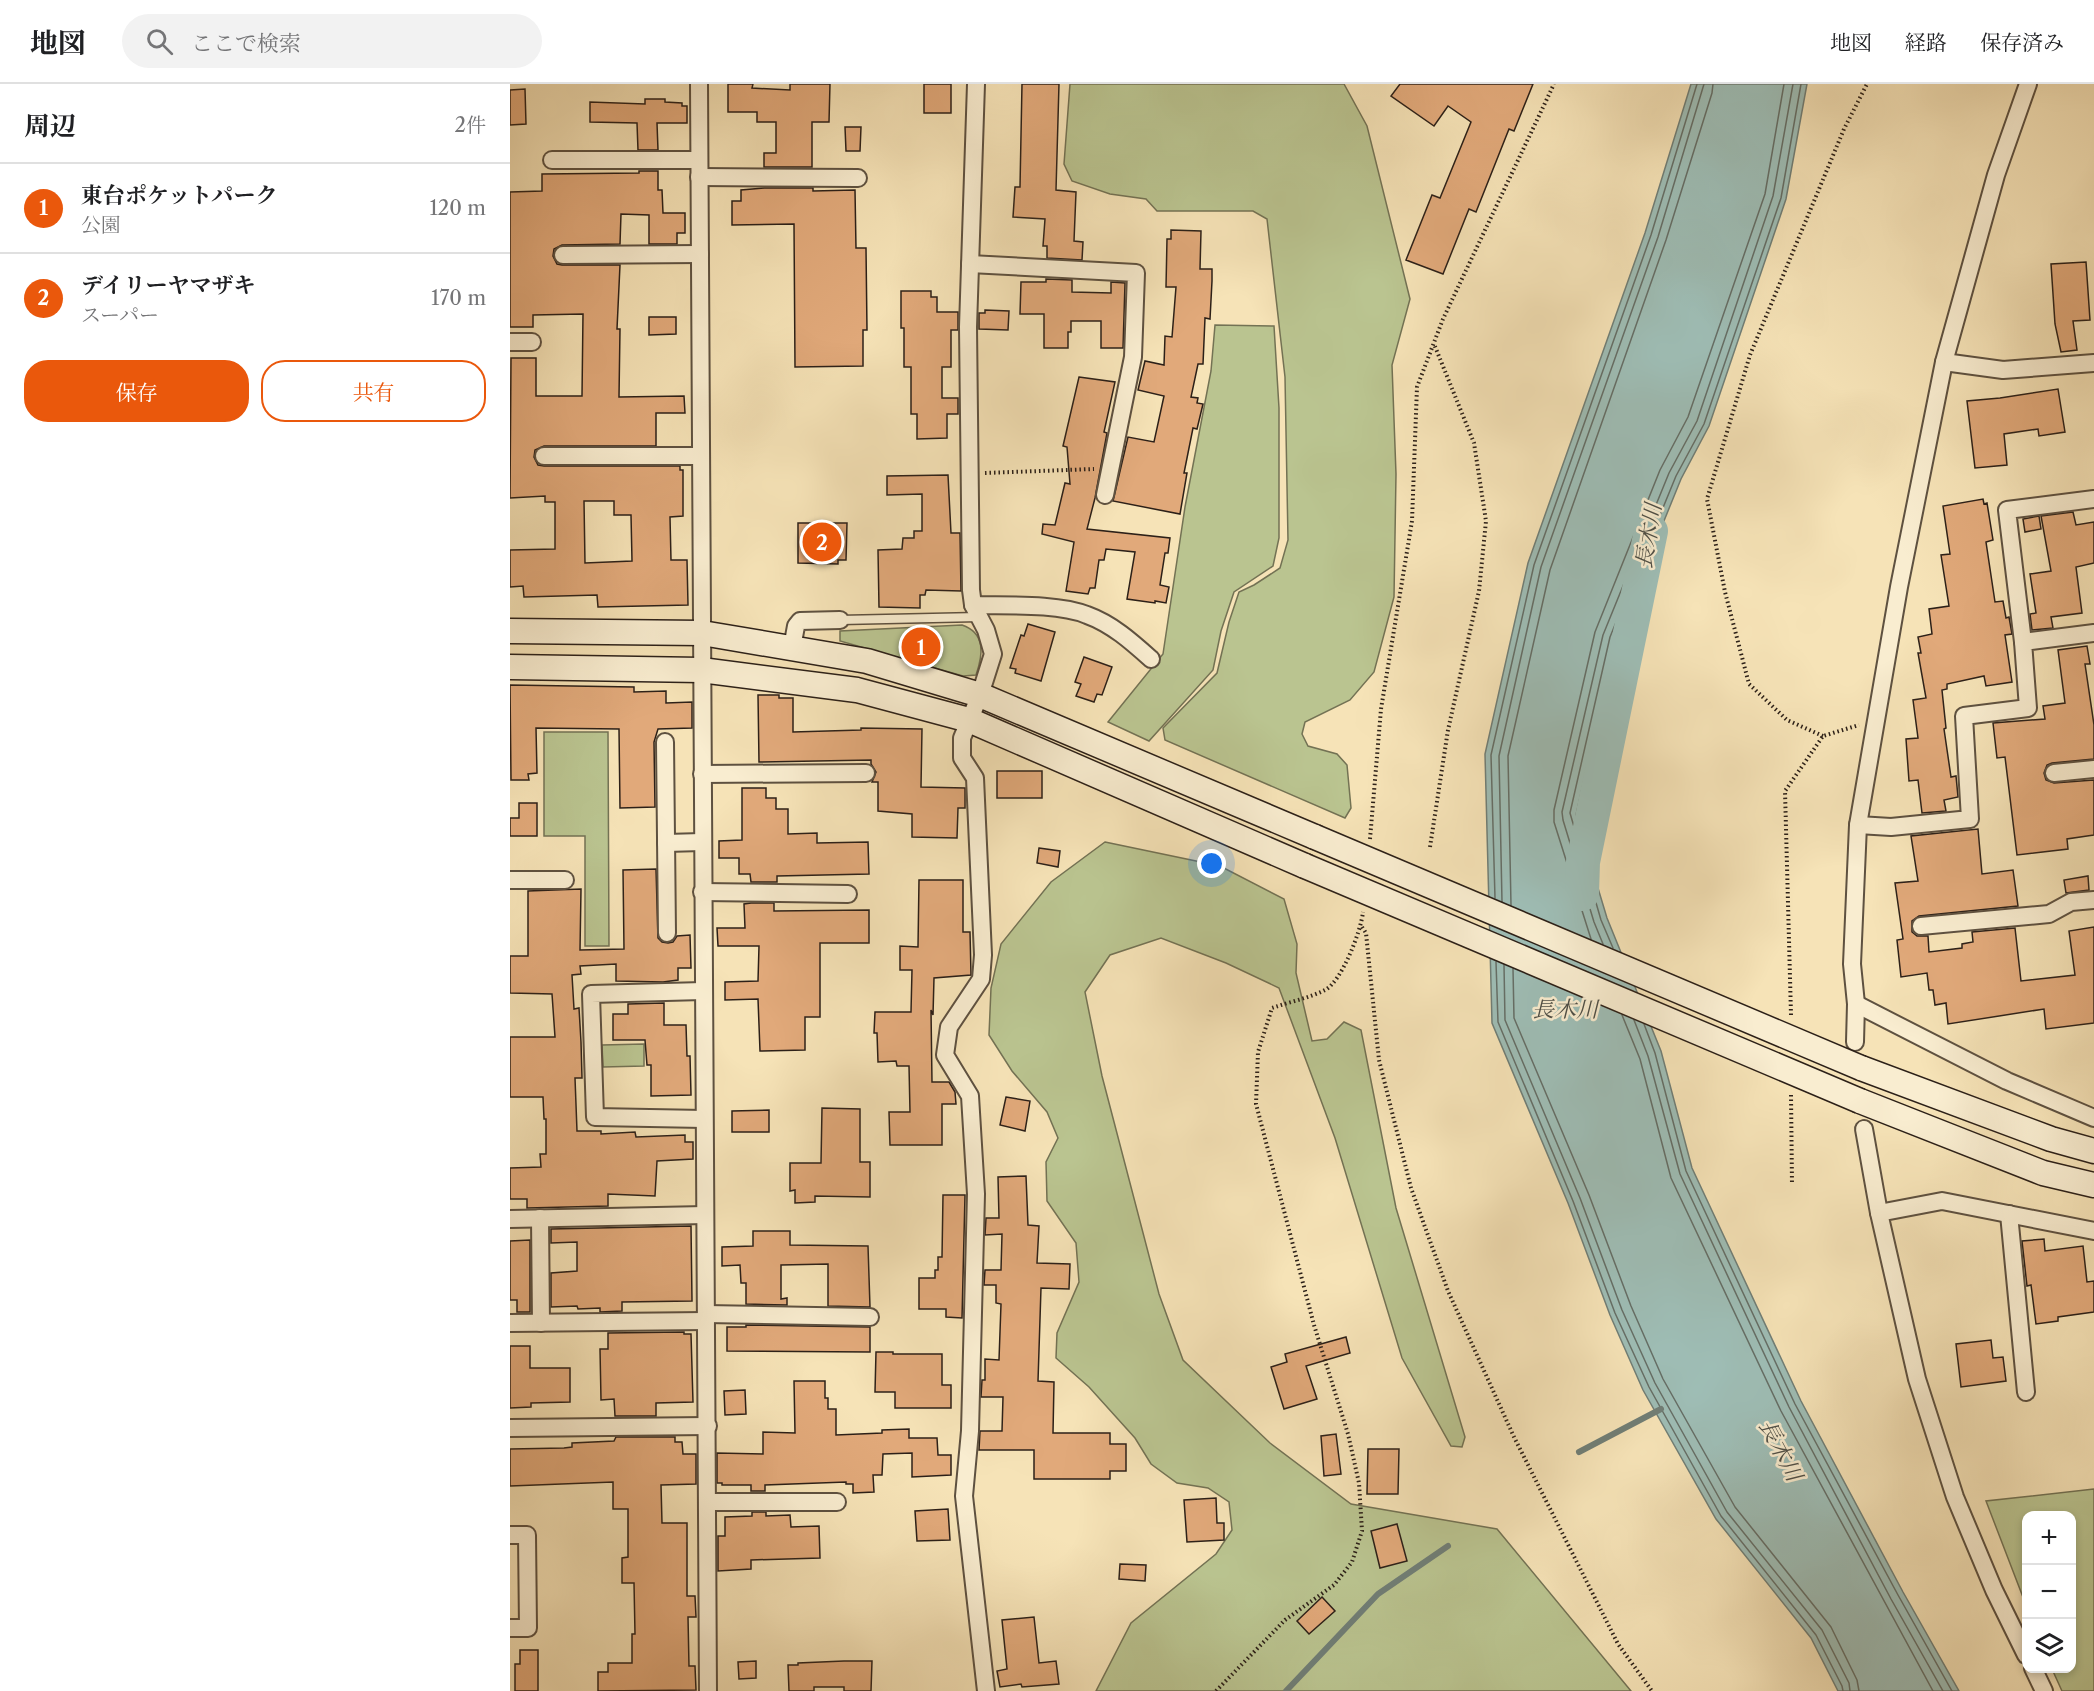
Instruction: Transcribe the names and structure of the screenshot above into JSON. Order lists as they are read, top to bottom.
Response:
{
  "water": ["長木川"],
  "page": {
    "header": "地図",
    "search": "ここで検索",
    "nav": ["地図", "経路", "保存済み"],
    "heading": ["周辺", "2件"],
    "list": [
      {
        "mark": "1",
        "name": "東台ポケットパーク",
        "note": "公園",
        "value": "120 m"
      },
      {
        "mark": "2",
        "name": "デイリーヤマザキ",
        "note": "スーパー",
        "value": "170 m"
      }
    ],
    "buttons": ["保存", "共有"],
    "pins": ["2", "1"],
    "map_buttons": ["+", "−"]
  }
}
